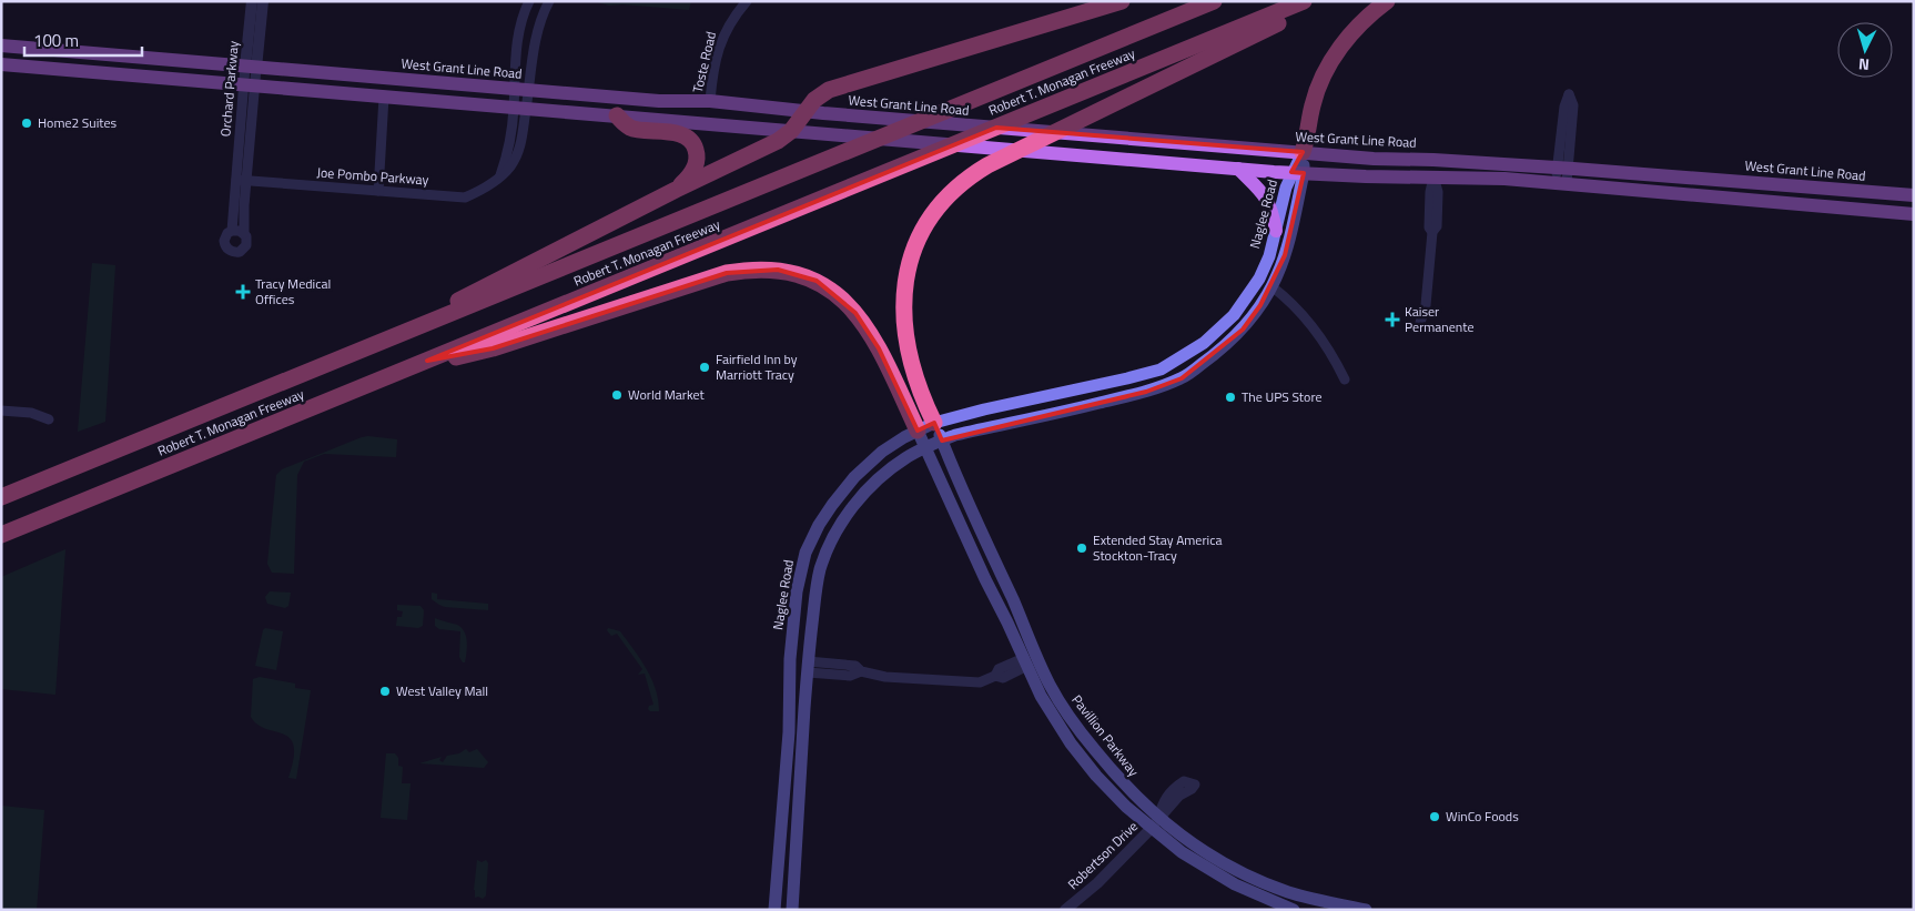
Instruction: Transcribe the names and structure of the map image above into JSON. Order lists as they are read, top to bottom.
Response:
{
  "streets": {
    "highway": ["Robert T. Monagan Freeway"],
    "main road": ["West Grant Line Road", "Naglee Road", "Pavillion Parkway"],
    "street": [
      "Toste Road",
      "Orchard Parkway",
      "Joe Pombo Parkway",
      "Robertson Drive"
    ]
  },
  "crossings": [
    ["Toste Road", "West Grant Line Road"],
    ["West Grant Line Road", "Orchard Parkway"],
    ["West Grant Line Road", "Joe Pombo Parkway"],
    ["West Grant Line Road", "Naglee Road"],
    ["Orchard Parkway", "Joe Pombo Parkway"],
    ["Naglee Road", "Pavillion Parkway"],
    ["Pavillion Parkway", "Robertson Drive"]
  ],
  "places": {
    "other": [
      "Home2 Suites",
      "Fairfield Inn by Marriott Tracy",
      "World Market",
      "The UPS Store",
      "Extended Stay America Stockton-Tracy",
      "West Valley Mall",
      "WinCo Foods"
    ],
    "health": ["Tracy Medical Offices", "Kaiser Permanente"]
  },
  "scale_bar": "100 m",
  "north": "bottom"
}
